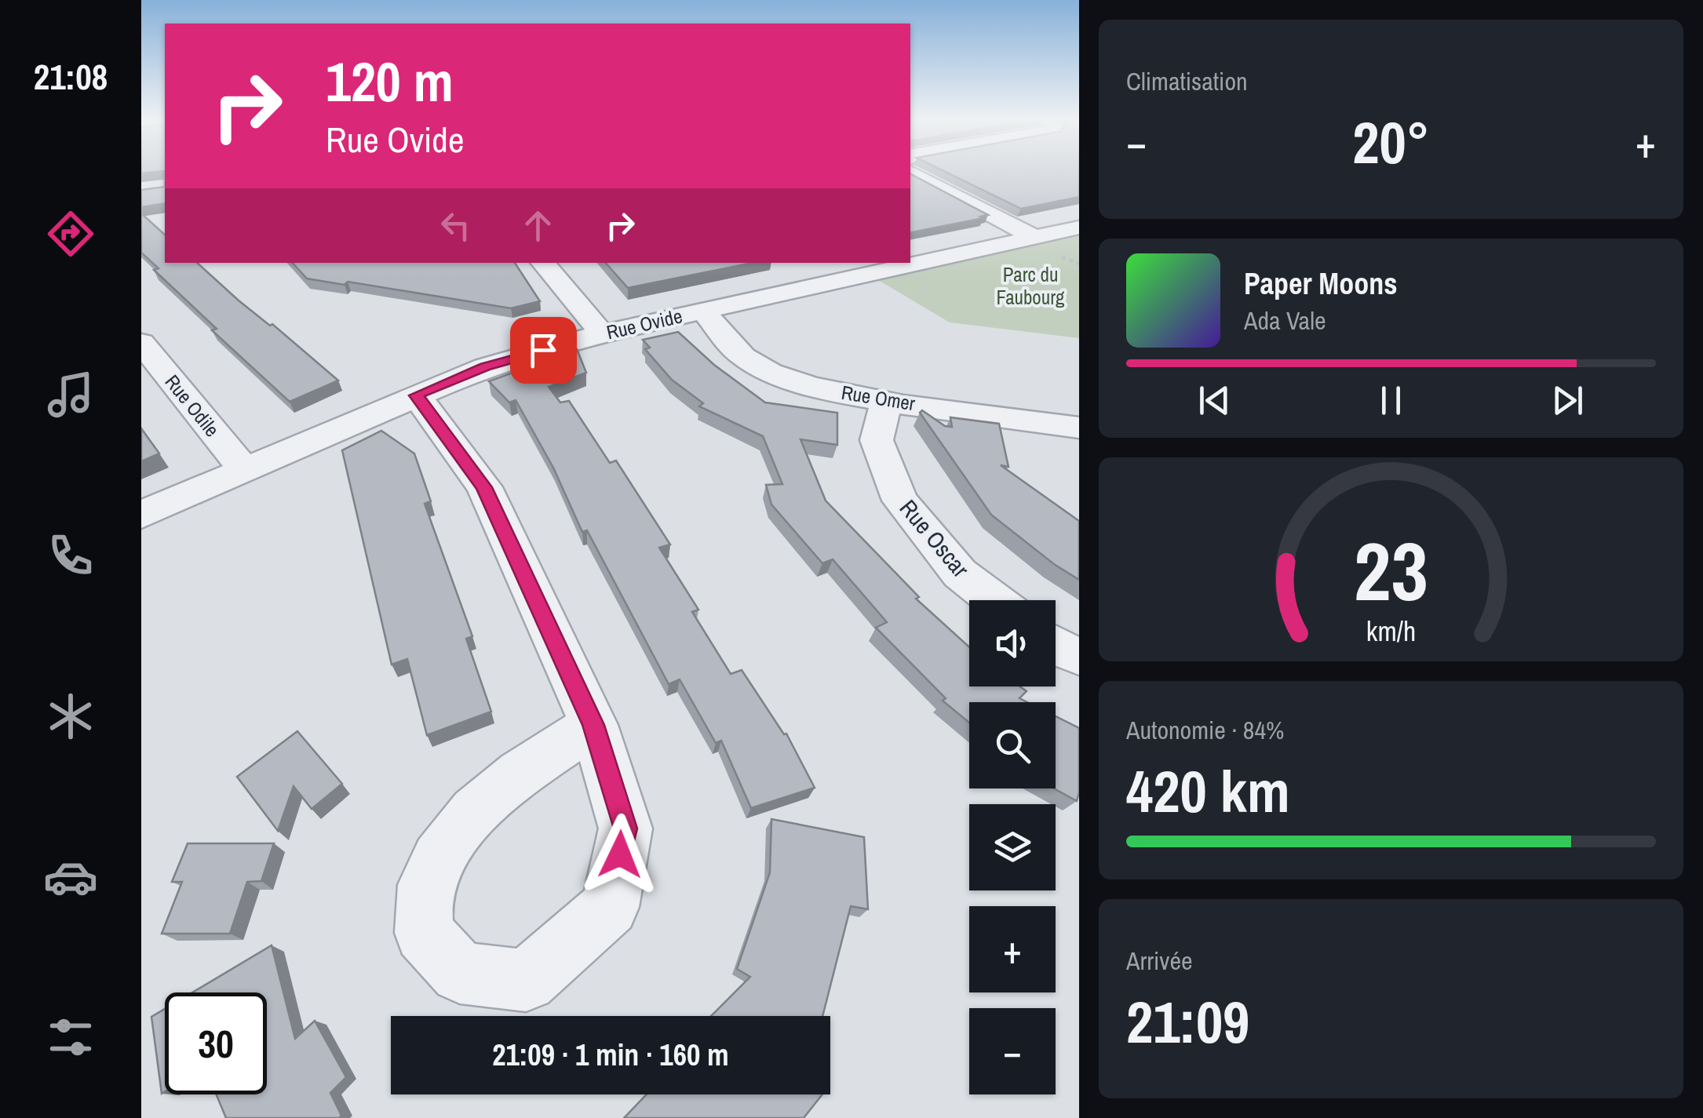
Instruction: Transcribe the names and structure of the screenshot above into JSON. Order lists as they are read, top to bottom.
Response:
{
  "streets": {
    "street": [
      "Rue Ovide",
      "Rue Omer",
      "Rue Odile",
      "Rue Oscar"
    ]
  },
  "crossings": [
    ["Rue Ovide", "Rue Omer"],
    ["Rue Ovide", "Rue Odile"],
    ["Rue Omer", "Rue Oscar"]
  ],
  "parks": ["Parc du Faubourg"],
  "page": {
    "tabs": "21:08",
    "tile": [
      "Climatisation",
      ["Autonomie · 84%", "420 km"],
      ["Arrivée", "21:09"]
    ],
    "turn": ["120 m", "Rue Ovide"],
    "heat": ["−", "20°", "+"],
    "song": ["Paper Moons", "Ada Vale"],
    "map_buttons": ["+", "−"],
    "limit": "30",
    "trip": "21:09 · 1 min · 160 m",
    "gauge": ["23", "km/h"]
  }
}
